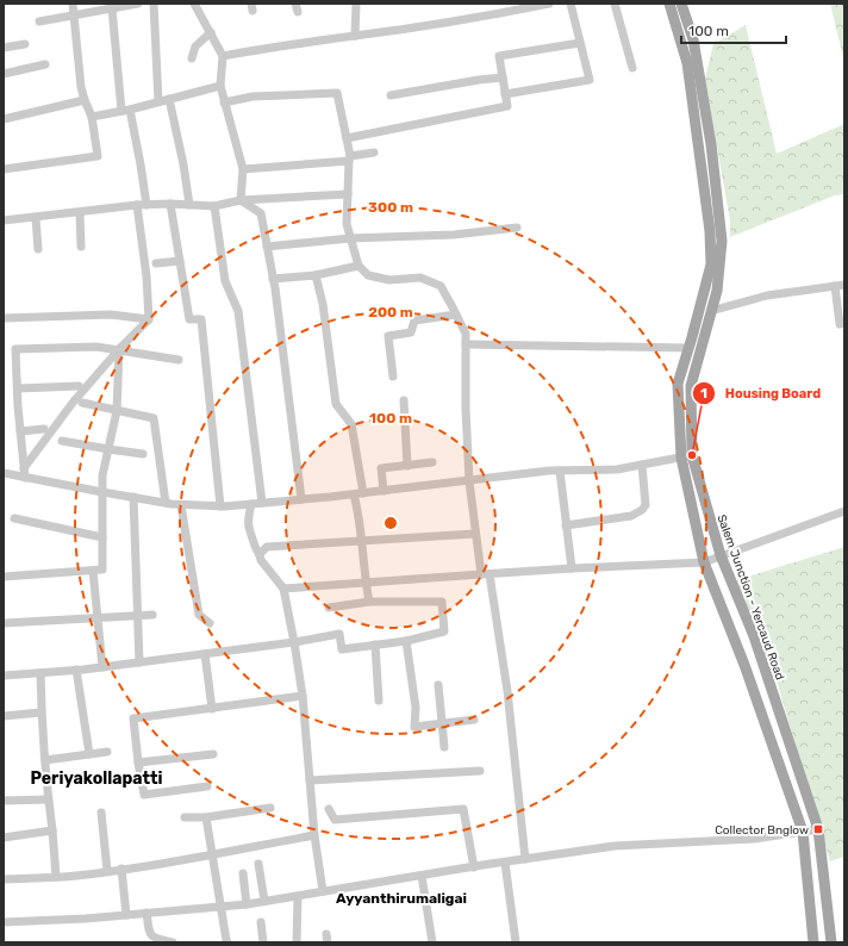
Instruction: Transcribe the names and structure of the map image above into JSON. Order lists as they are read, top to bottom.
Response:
{
  "streets": {
    "main road": ["Salem Junction - Yercaud Road"]
  },
  "districts": ["Periyakollapatti", "Ayyanthirumaligai"],
  "places": {
    "other": ["Housing Board"],
    "transit": ["Collector Bnglow"]
  },
  "scale_bar": "100 m",
  "rings": ["300 m", "200 m", "100 m"]
}
